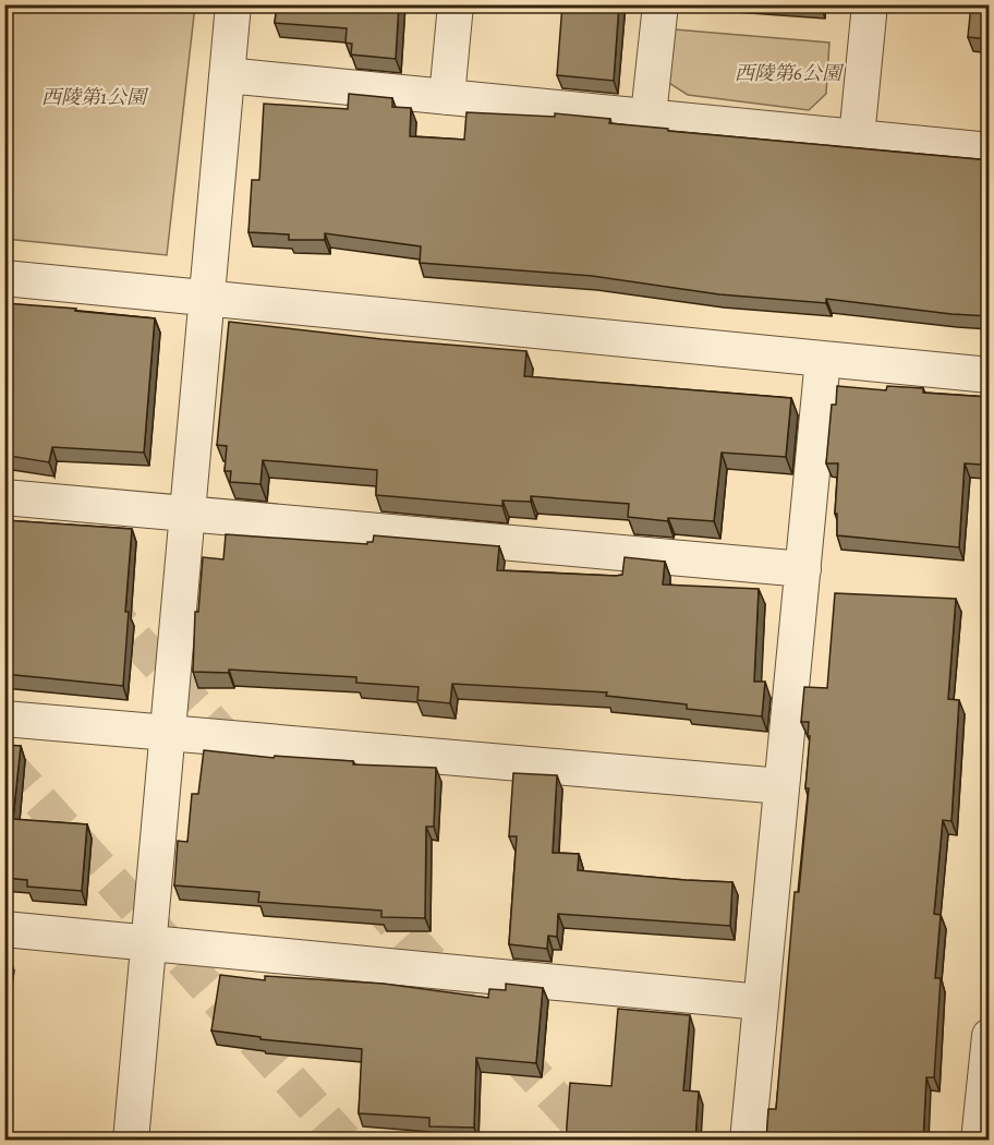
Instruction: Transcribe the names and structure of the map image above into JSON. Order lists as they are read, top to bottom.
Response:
{
  "parks": ["西陵第6公園", "西陵第1公園"]
}
